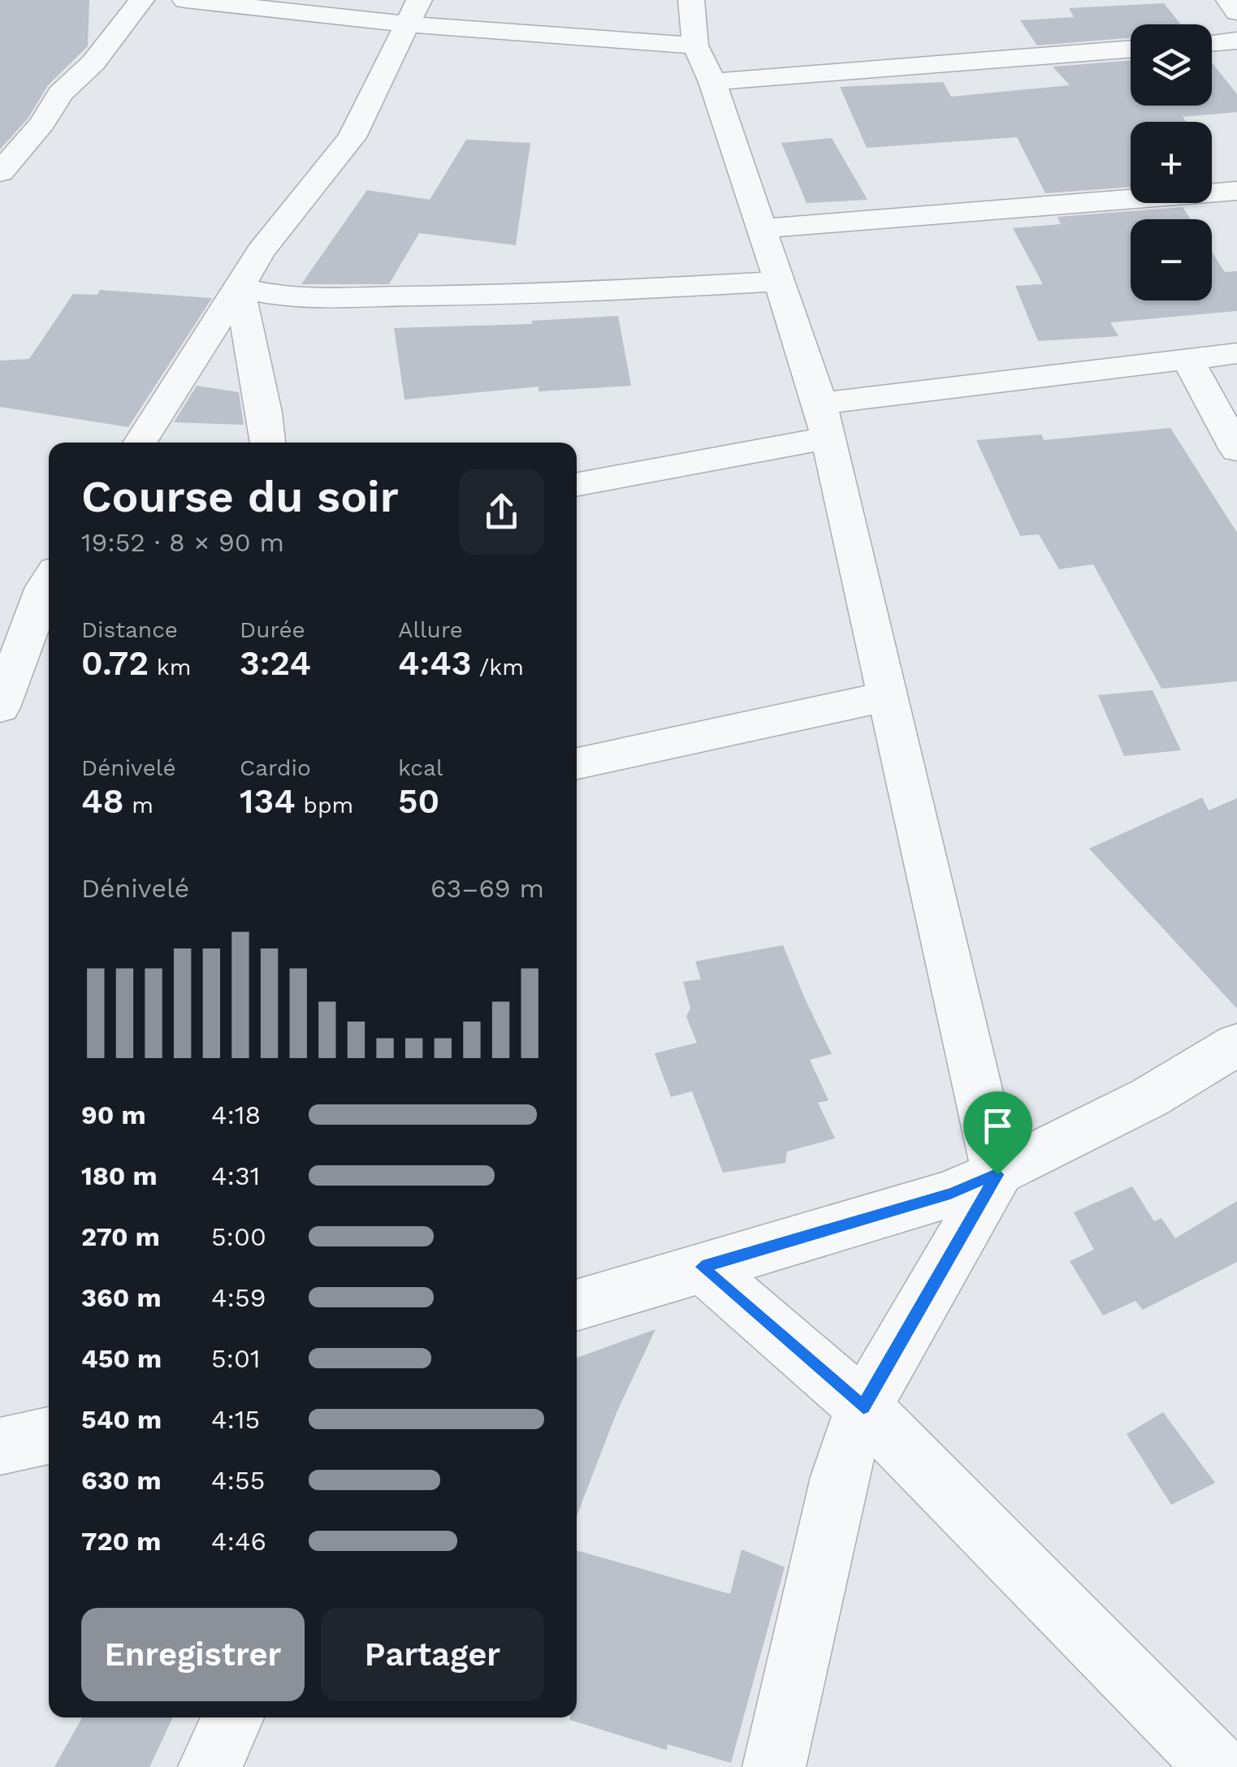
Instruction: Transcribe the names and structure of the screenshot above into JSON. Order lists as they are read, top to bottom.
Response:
{
  "page": {
    "map_buttons": ["+", "−"],
    "heading": ["Course du soir", "19:52 · 8 × 90 m"],
    "stats": [
      ["Distance", "0.72 km"],
      ["Durée", "3:24"],
      ["Allure", "4:43 /km"],
      ["Dénivelé", "48 m"],
      ["Cardio", "134 bpm"],
      ["kcal", "50"]
    ],
    "chart": ["Dénivelé", "63–69 m"],
    "list": [
      {
        "name": "90 m",
        "note": "4:18"
      },
      {
        "name": "180 m",
        "note": "4:31"
      },
      {
        "name": "270 m",
        "note": "5:00"
      },
      {
        "name": "360 m",
        "note": "4:59"
      },
      {
        "name": "450 m",
        "note": "5:01"
      },
      {
        "name": "540 m",
        "note": "4:15"
      },
      {
        "name": "630 m",
        "note": "4:55"
      },
      {
        "name": "720 m",
        "note": "4:46"
      }
    ],
    "buttons": ["Enregistrer", "Partager"]
  }
}
